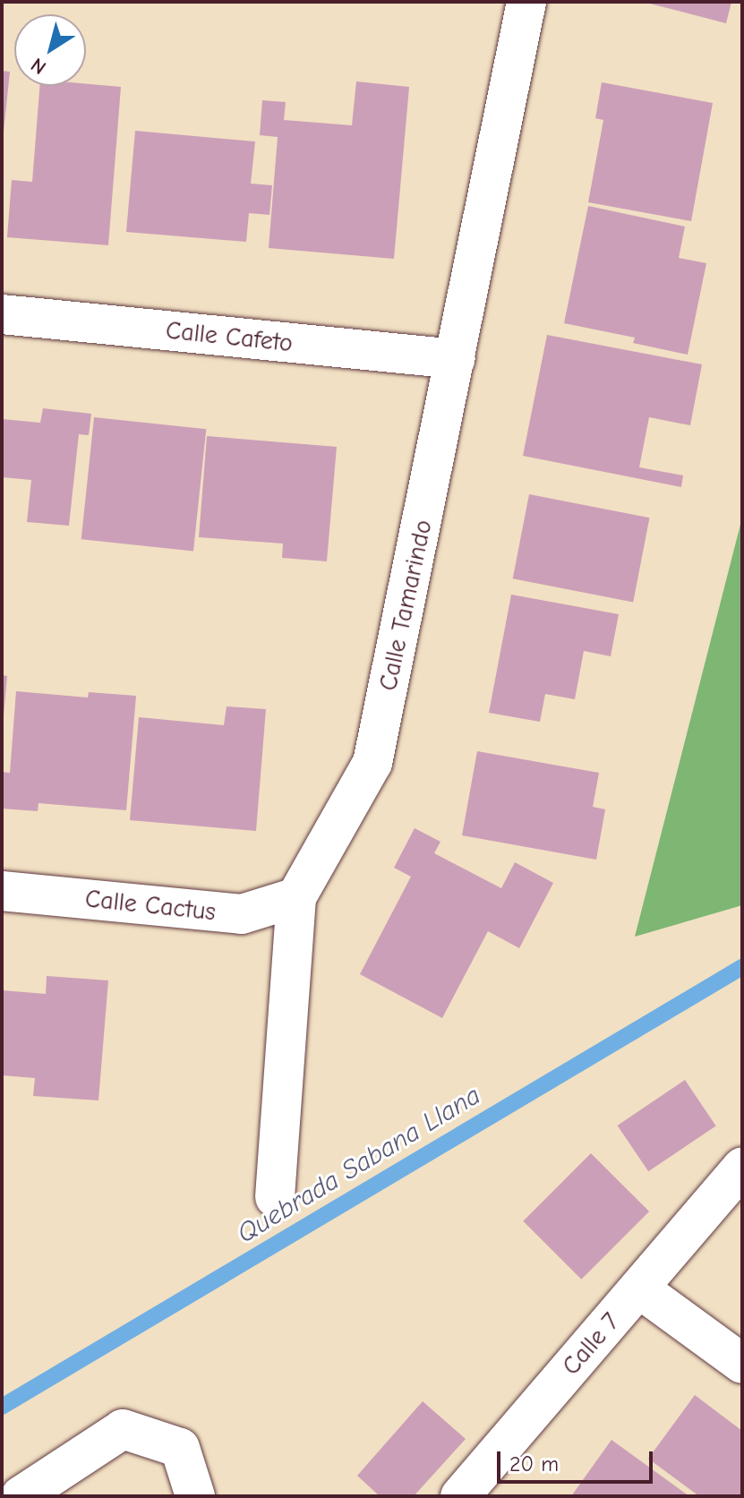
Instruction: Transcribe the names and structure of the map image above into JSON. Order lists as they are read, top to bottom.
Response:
{
  "streets": {
    "street": [
      "Calle Cafeto",
      "Calle Tamarindo",
      "Calle Cactus",
      "Calle 7"
    ]
  },
  "crossings": [
    ["Calle Cafeto", "Calle Tamarindo"],
    ["Calle Tamarindo", "Calle Cactus"]
  ],
  "water": ["Quebrada Sabana Llana"],
  "scale_bar": "20 m",
  "north": "bottom left"
}
